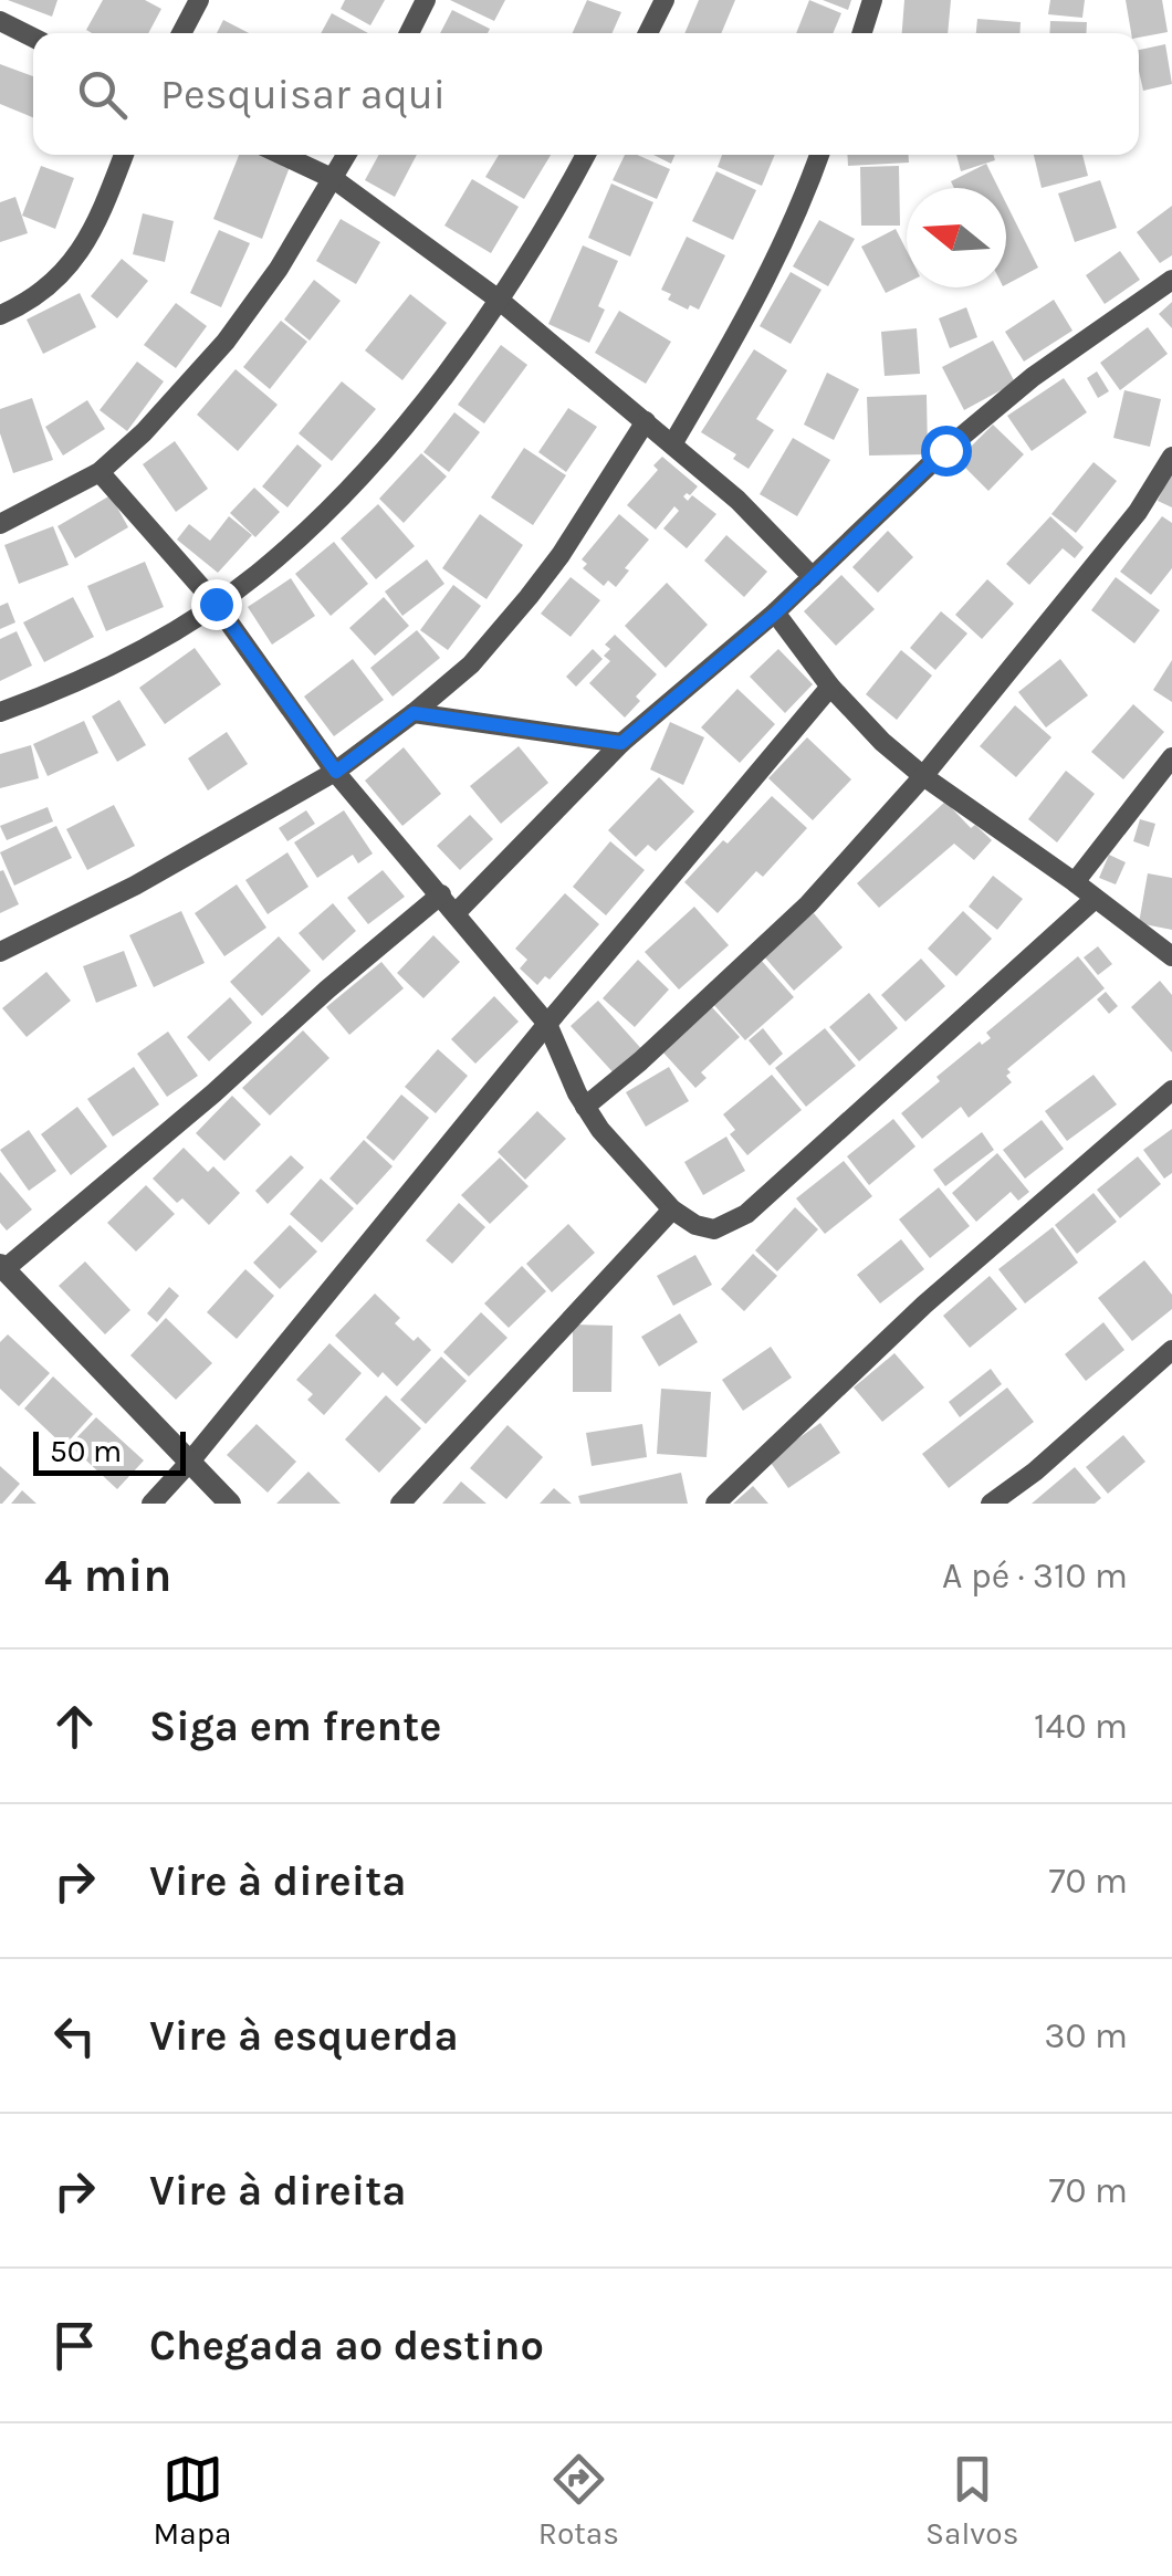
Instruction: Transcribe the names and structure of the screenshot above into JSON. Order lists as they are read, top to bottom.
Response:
{
  "scale_bar": "50 m",
  "north": "left",
  "page": {
    "search": "Pesquisar aqui",
    "scale": "50 m",
    "heading": ["4 min", "A pé · 310 m"],
    "list": [
      ["Siga em frente", "140 m"],
      ["Vire à direita", "70 m"],
      ["Vire à esquerda", "30 m"],
      ["Vire à direita", "70 m"],
      "Chegada ao destino"
    ],
    "nav": ["Mapa", "Rotas", "Salvos"]
  }
}
